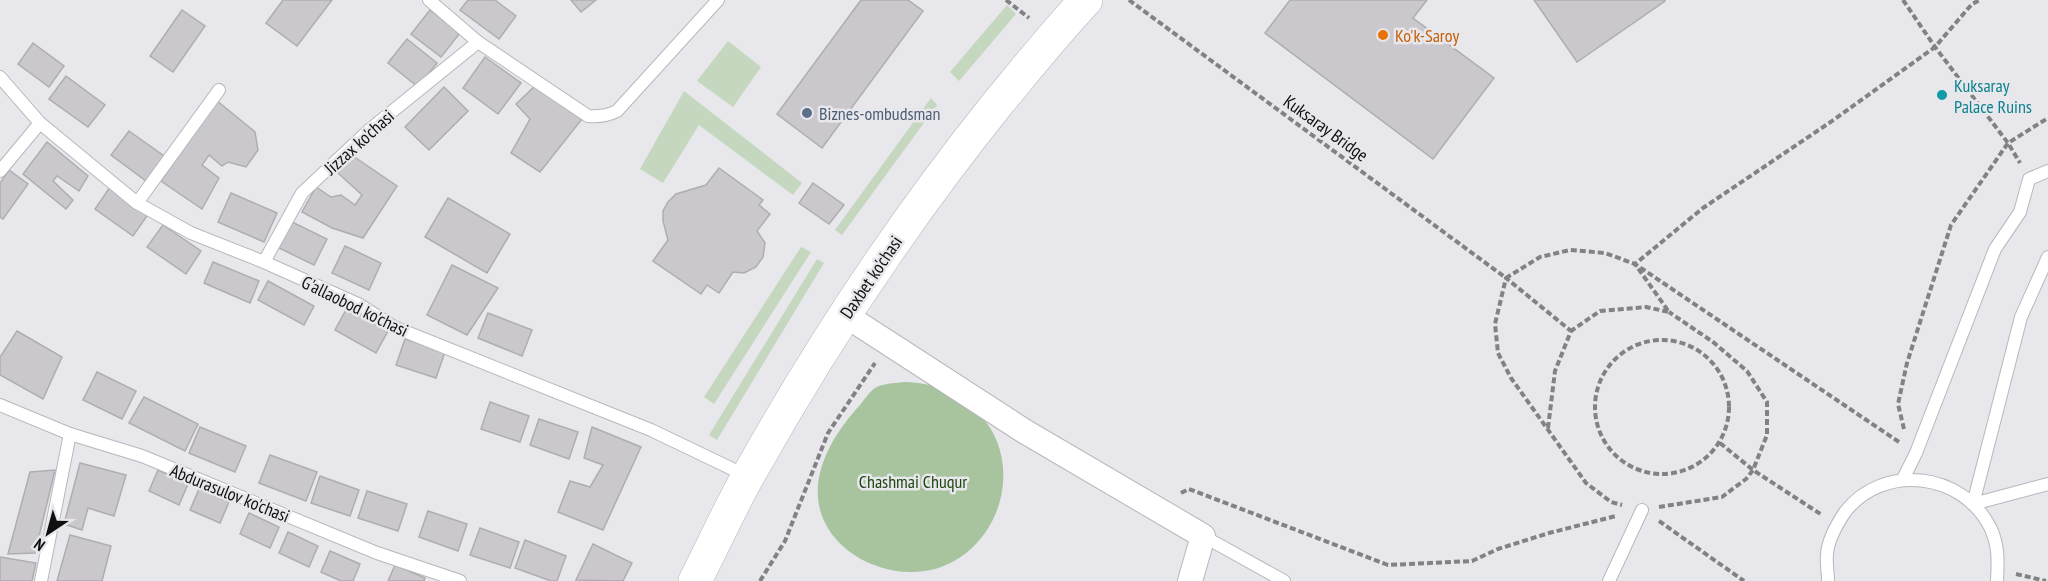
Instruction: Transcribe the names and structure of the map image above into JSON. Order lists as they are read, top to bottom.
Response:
{
  "streets": {
    "main road": ["Daxbet ko'chasi"],
    "lane": ["Jizzax ko'chasi", "G'allaobod ko'chasi", "Abdurasulov ko'chasi"],
    "path": ["Kuksaray Bridge"]
  },
  "crossings": [
    ["Jizzax ko'chasi", "G'allaobod ko'chasi"],
    ["Daxbet ko'chasi", "G'allaobod ko'chasi"]
  ],
  "parks": ["Chashmai Chuqur"],
  "places": ["Ko'k-Saroy", "Kuksaray Palace Ruins", "Biznes-ombudsman"],
  "north": "bottom left"
}
